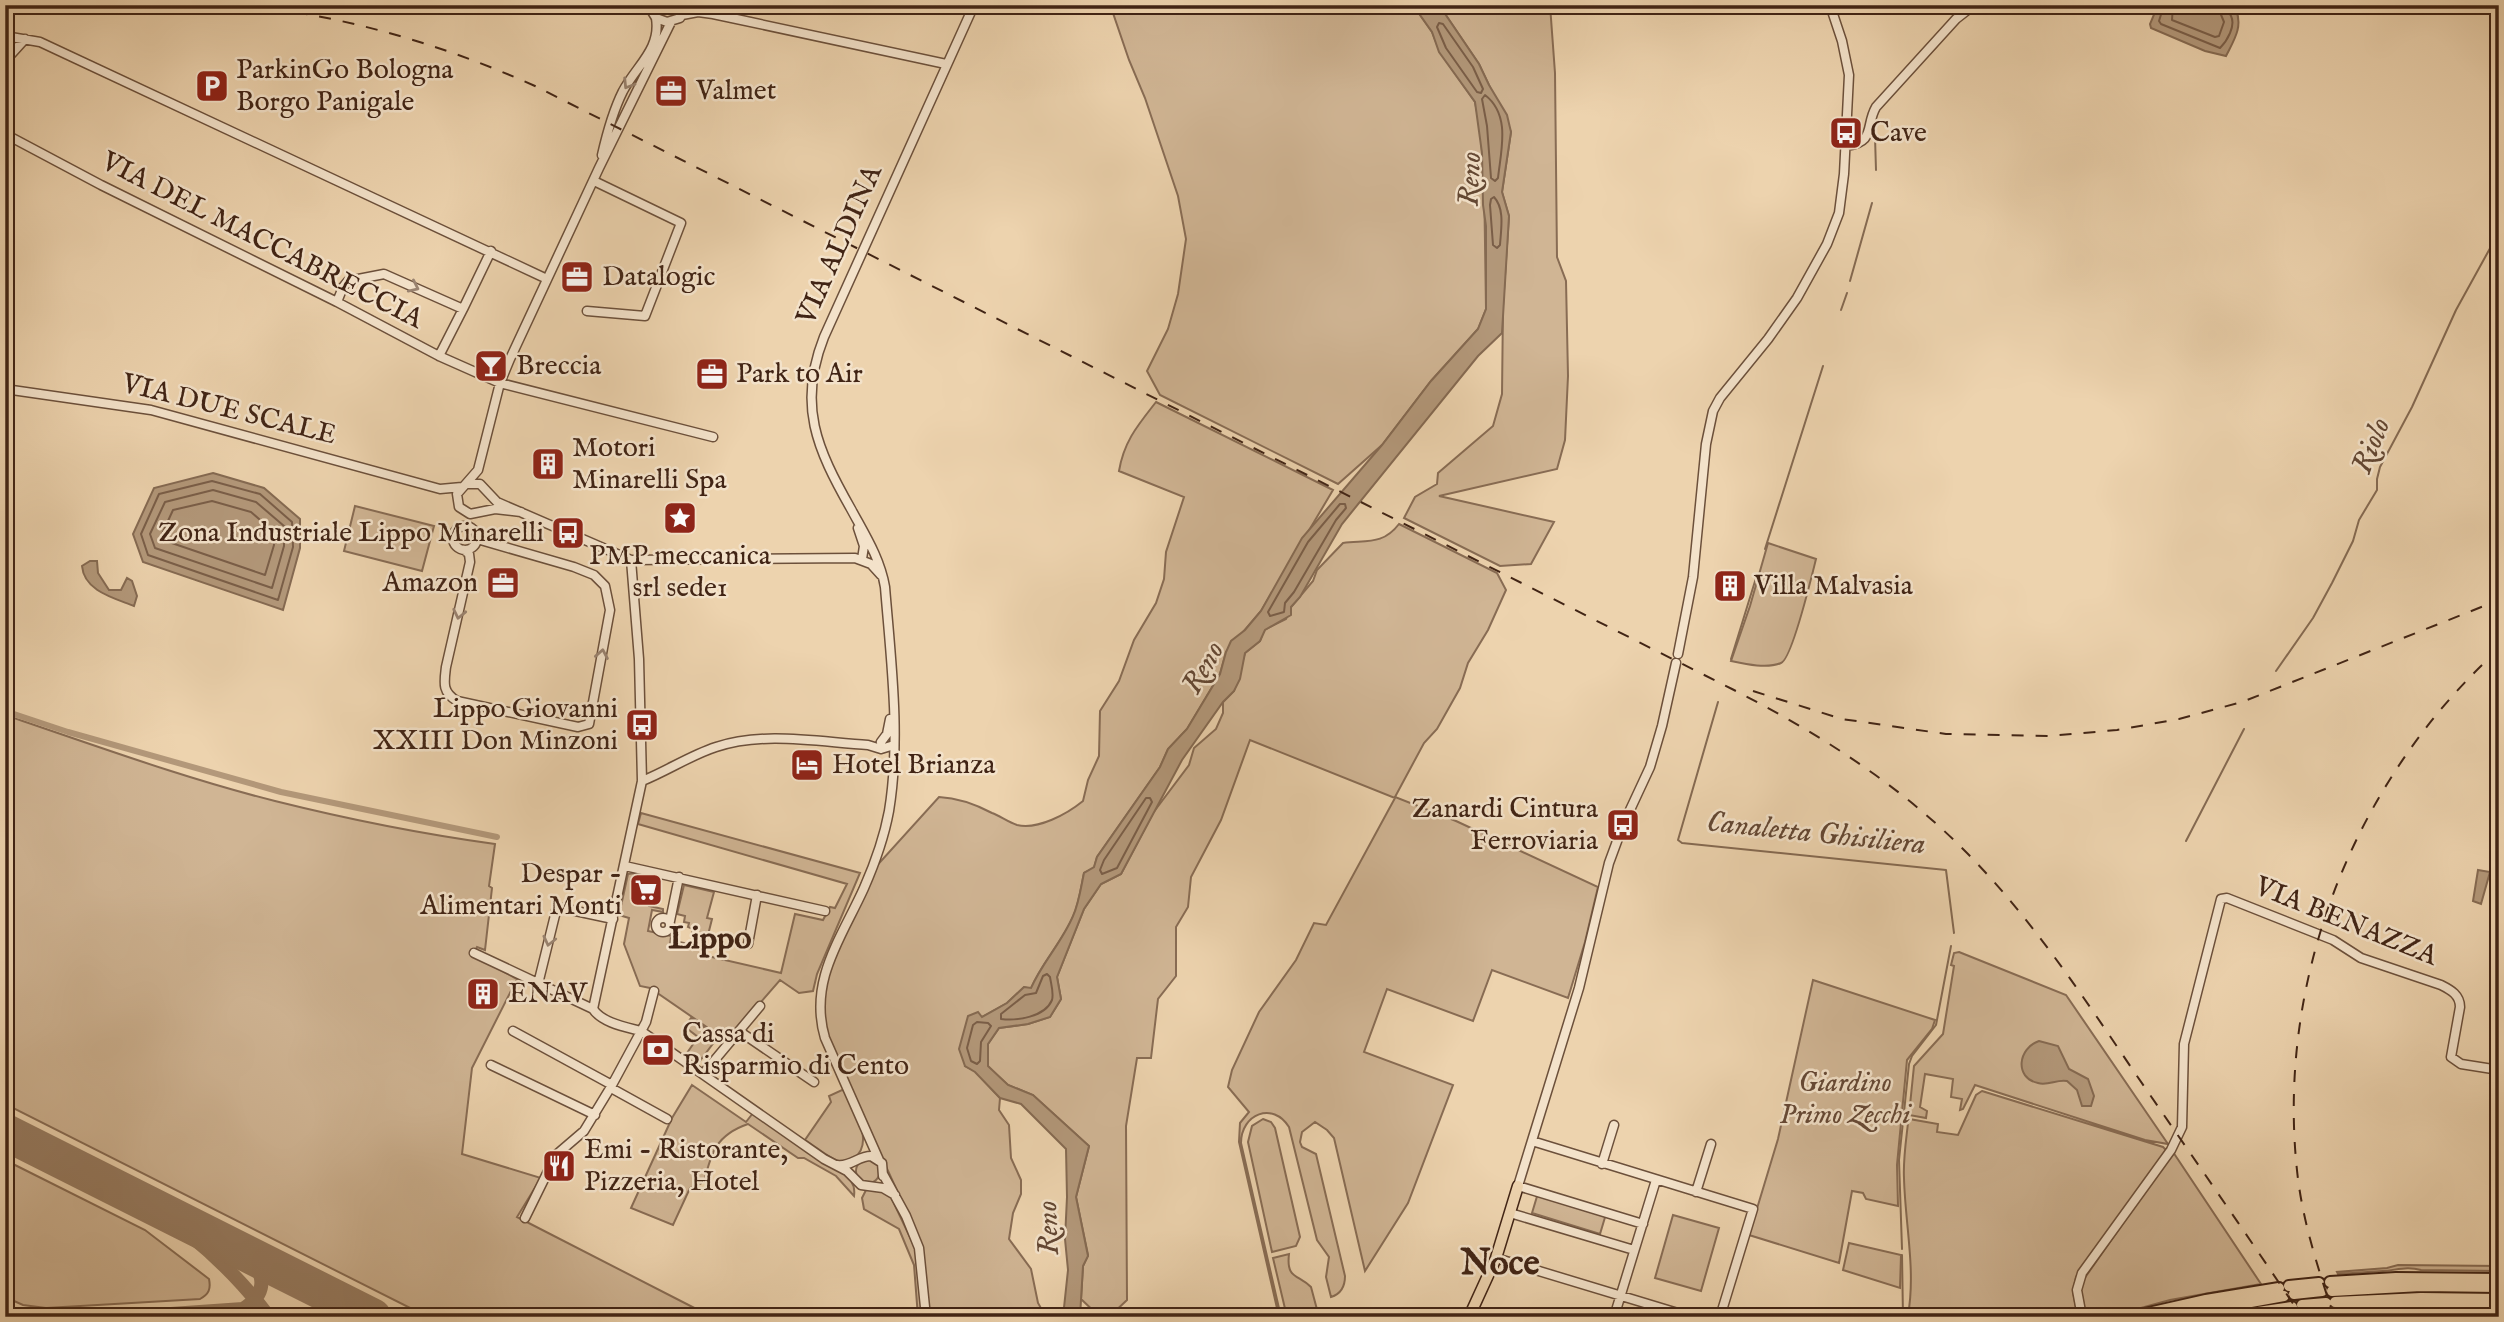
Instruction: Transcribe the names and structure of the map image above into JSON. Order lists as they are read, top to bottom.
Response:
{
  "streets": {
    "street": [
      "VIA DEL MACCABRECCIA",
      "VIA ALDINA",
      "VIA DUE SCALE",
      "VIA BENAZZA"
    ]
  },
  "districts": ["Lippo", "Noce"],
  "water": ["Reno", "Riolo", "Canaletta Ghisiliera"],
  "parks": ["Giardino Primo Zecchi"],
  "places": {
    "parking": ["ParkinGo Bologna Borgo Panigale"],
    "office": [
      "Valmet",
      "Datalogic",
      "Park to Air",
      "Amazon"
    ],
    "bus stop": [
      "Cave",
      "Zona Industriale Lippo Minarelli",
      "Lippo Giovanni XXIII Don Minzoni",
      "Zanardi Cintura Ferroviaria"
    ],
    "bar": ["Breccia"],
    "building": ["Motori Minarelli Spa", "Villa Malvasia", "ENAV"],
    "place": ["PMP meccanica srl sede1"],
    "hotel": ["Hotel Brianza"],
    "supermarket": ["Despar - Alimentari Monti"],
    "bank": ["Cassa di Risparmio di Cento"],
    "restaurant": ["Emi - Ristorante, Pizzeria, Hotel"]
  }
}
